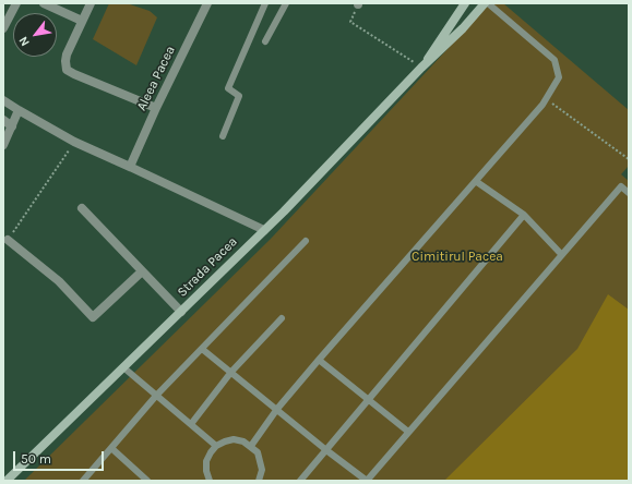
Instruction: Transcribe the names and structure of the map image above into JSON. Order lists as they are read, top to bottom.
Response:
{
  "streets": {
    "main road": ["Strada Pacea"],
    "street": ["Aleea Pacea"]
  },
  "parks": ["Cimitirul Pacea"],
  "scale_bar": "50 m",
  "north": "bottom left"
}
